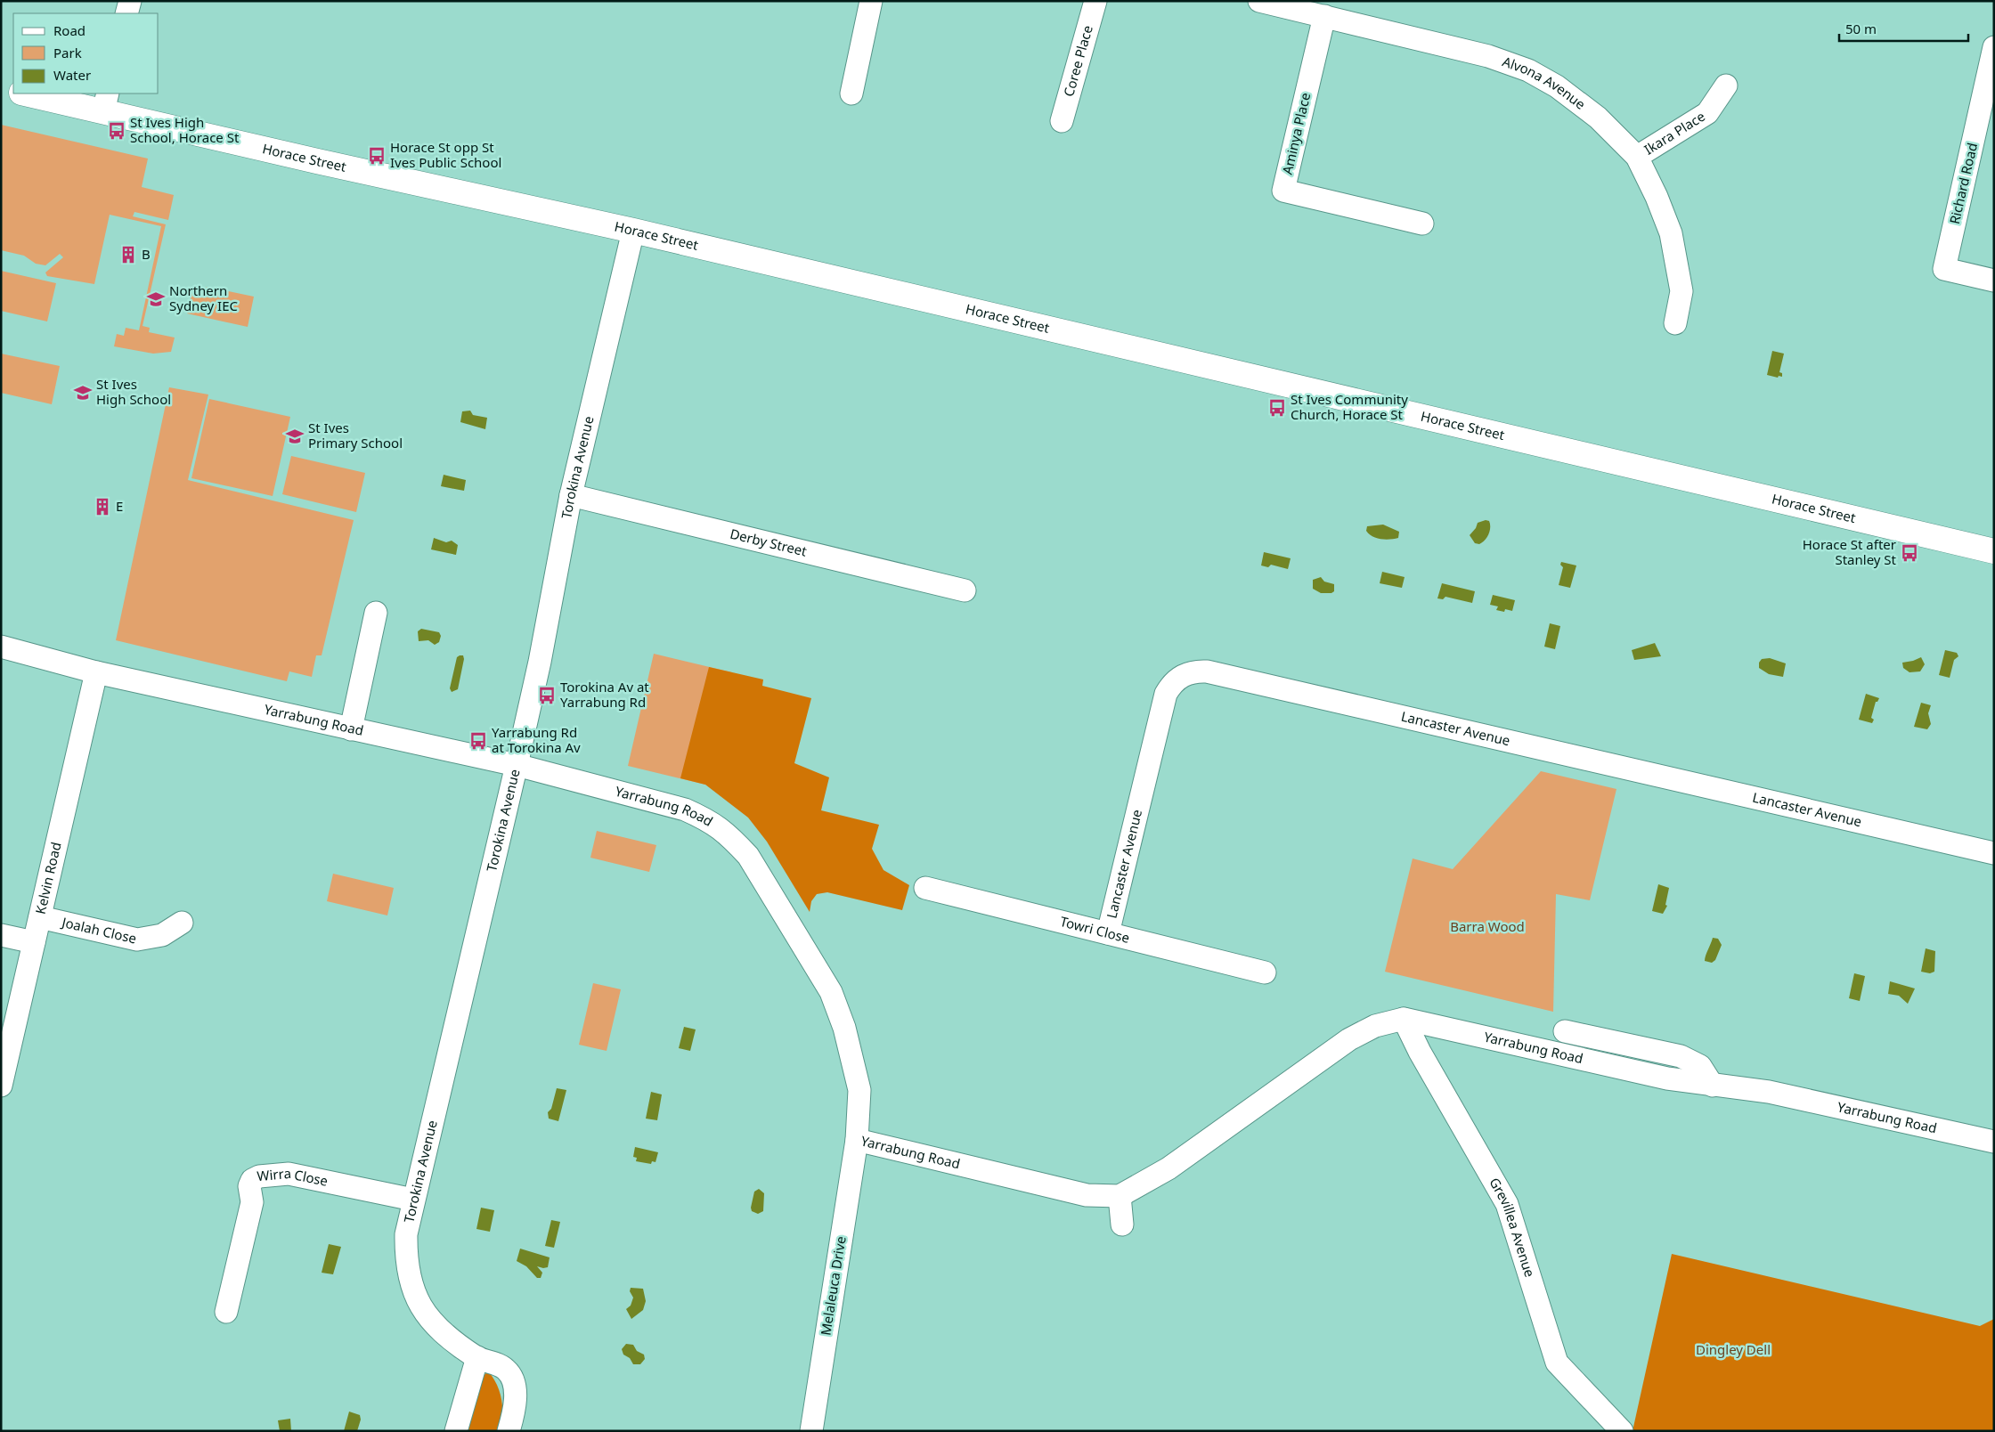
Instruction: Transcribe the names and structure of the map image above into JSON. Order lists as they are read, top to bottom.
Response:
{
  "streets": {
    "main road": ["Horace Street"],
    "street": [
      "Coree Place",
      "Alvona Avenue",
      "Ikara Place",
      "Aminya Place",
      "Richard Road",
      "Torokina Avenue",
      "Derby Street",
      "Yarrabung Road",
      "Lancaster Avenue",
      "Kelvin Road",
      "Joalah Close",
      "Towri Close",
      "Wirra Close",
      "Grevillea Avenue",
      "Melaleuca Drive"
    ]
  },
  "crossings": [
    ["Alvona Avenue", "Ikara Place"],
    ["Alvona Avenue", "Aminya Place"],
    ["Horace Street", "Torokina Avenue"],
    ["Torokina Avenue", "Derby Street"],
    ["Torokina Avenue", "Yarrabung Road"],
    ["Torokina Avenue", "Wirra Close"],
    ["Yarrabung Road", "Kelvin Road"],
    ["Yarrabung Road", "Grevillea Avenue"],
    ["Yarrabung Road", "Melaleuca Drive"],
    ["Lancaster Avenue", "Towri Close"],
    ["Kelvin Road", "Joalah Close"]
  ],
  "parks": ["Barra Wood", "Dingley Dell"],
  "places": {
    "bus stop": [
      "St Ives High School, Horace St",
      "Horace St opp St Ives Public School",
      "St Ives Community Church, Horace St",
      "Horace St after Stanley St",
      "Torokina Av at Yarrabung Rd",
      "Yarrabung Rd at Torokina Av"
    ],
    "building": ["B", "E"],
    "school or university": ["Northern Sydney IEC", "St Ives High School", "St Ives Primary School"]
  },
  "legend": ["Road", "Park", "Water"],
  "scale_bar": "50 m"
}
